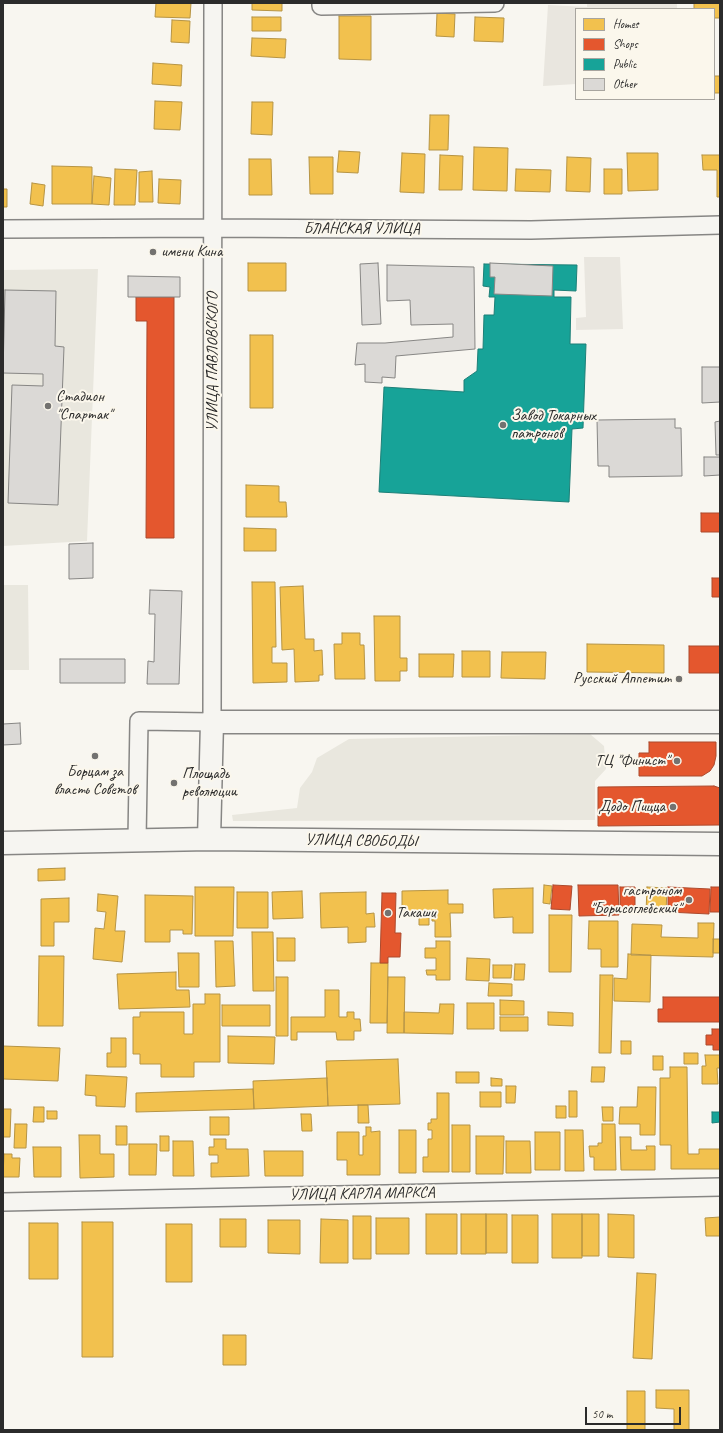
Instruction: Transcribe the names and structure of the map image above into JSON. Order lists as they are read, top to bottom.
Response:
{
  "streets": {
    "main road": ["УЛИЦА СВОБОДЫ"],
    "street": ["БЛАНСКАЯ УЛИЦА", "УЛИЦА ПАВЛОВСКОГО", "УЛИЦА КАРЛА МАРКСА"]
  },
  "crossings": [
    ["БЛАНСКАЯ УЛИЦА", "УЛИЦА ПАВЛОВСКОГО"]
  ],
  "places": [
    "имени Кина",
    "Стадион \"Спартак\"",
    "Завод Токарных патронов",
    "Русский Аппетит",
    "Борцам за власть Советов",
    "ТЦ \"Финист\"",
    "Площадь революции",
    "Додо Пицца",
    "гастроном \"Борисоглебский\"",
    "Такаши"
  ],
  "legend": [
    "Homes",
    "Shops",
    "Public",
    "Other"
  ],
  "scale_bar": "50 m"
}
